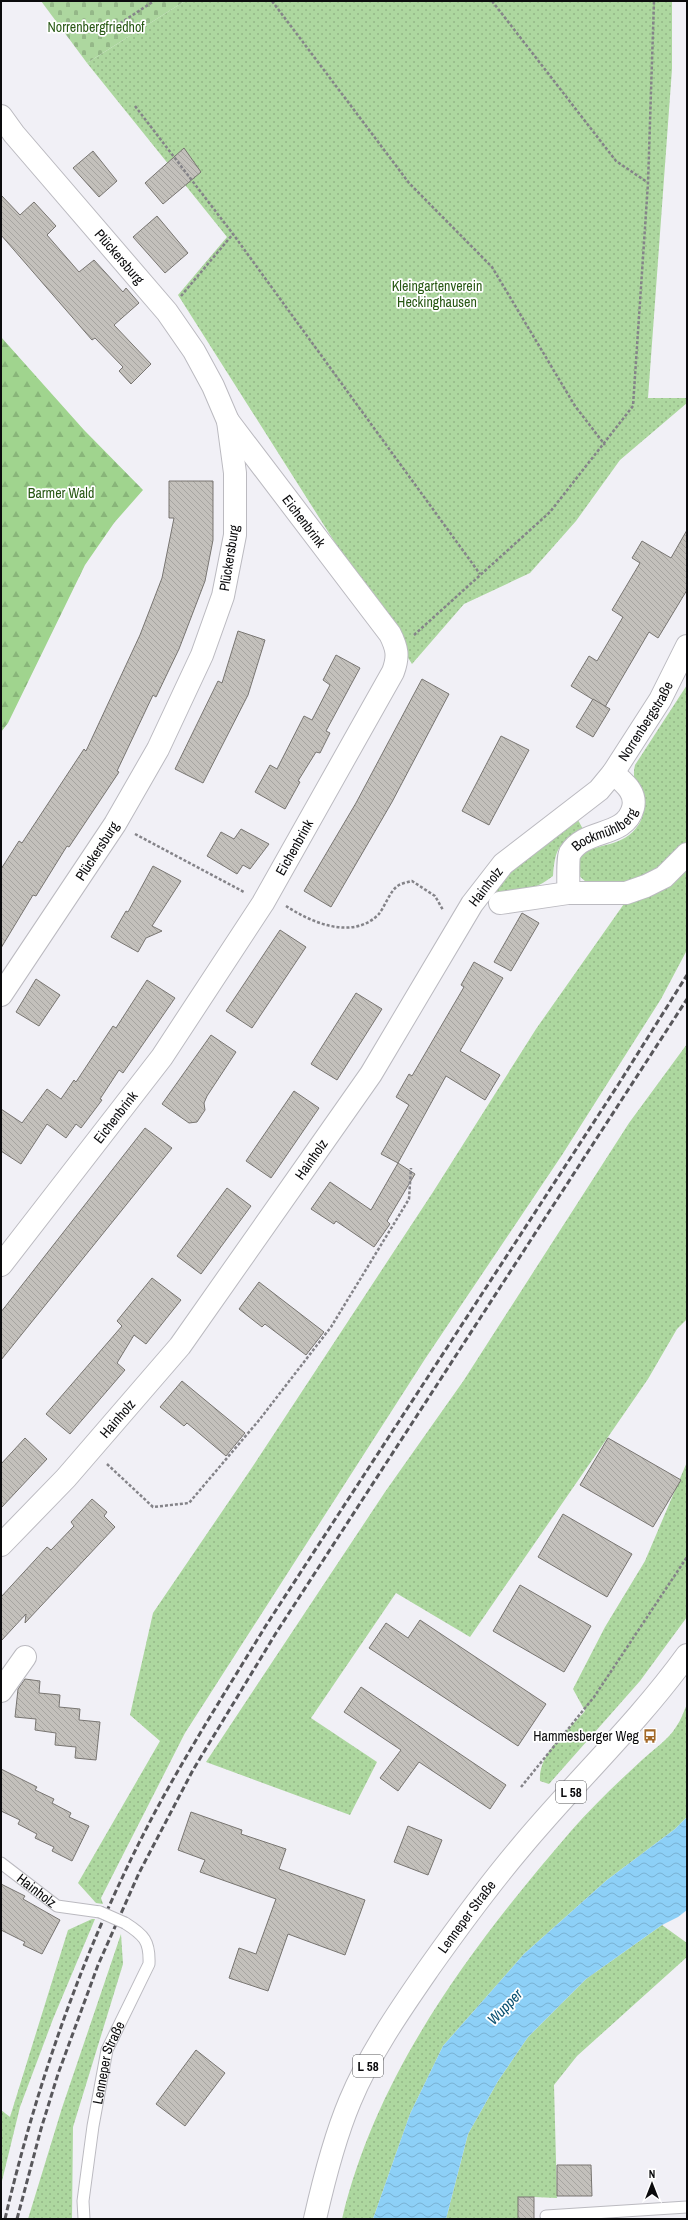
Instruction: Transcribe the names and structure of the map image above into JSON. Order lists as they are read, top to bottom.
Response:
{
  "streets": {
    "street": [
      "Plückersburg",
      "Eichenbrink",
      "Norrenbergstraße",
      "Bockmühlberg",
      "Hainholz",
      "L 58",
      "Lenneper Straße"
    ]
  },
  "crossings": [
    ["Plückersburg", "Eichenbrink"],
    ["Norrenbergstraße", "Bockmühlberg"],
    ["Norrenbergstraße", "Hainholz"],
    ["Bockmühlberg", "Hainholz"],
    ["Hainholz", "Lenneper Straße"]
  ],
  "water": ["Wupper"],
  "parks": ["Norrenbergfriedhof", "Kleingartenverein Heckinghausen", "Barmer Wald"],
  "places": {
    "bus stop": ["Hammesberger Weg"]
  },
  "north": "top"
}
